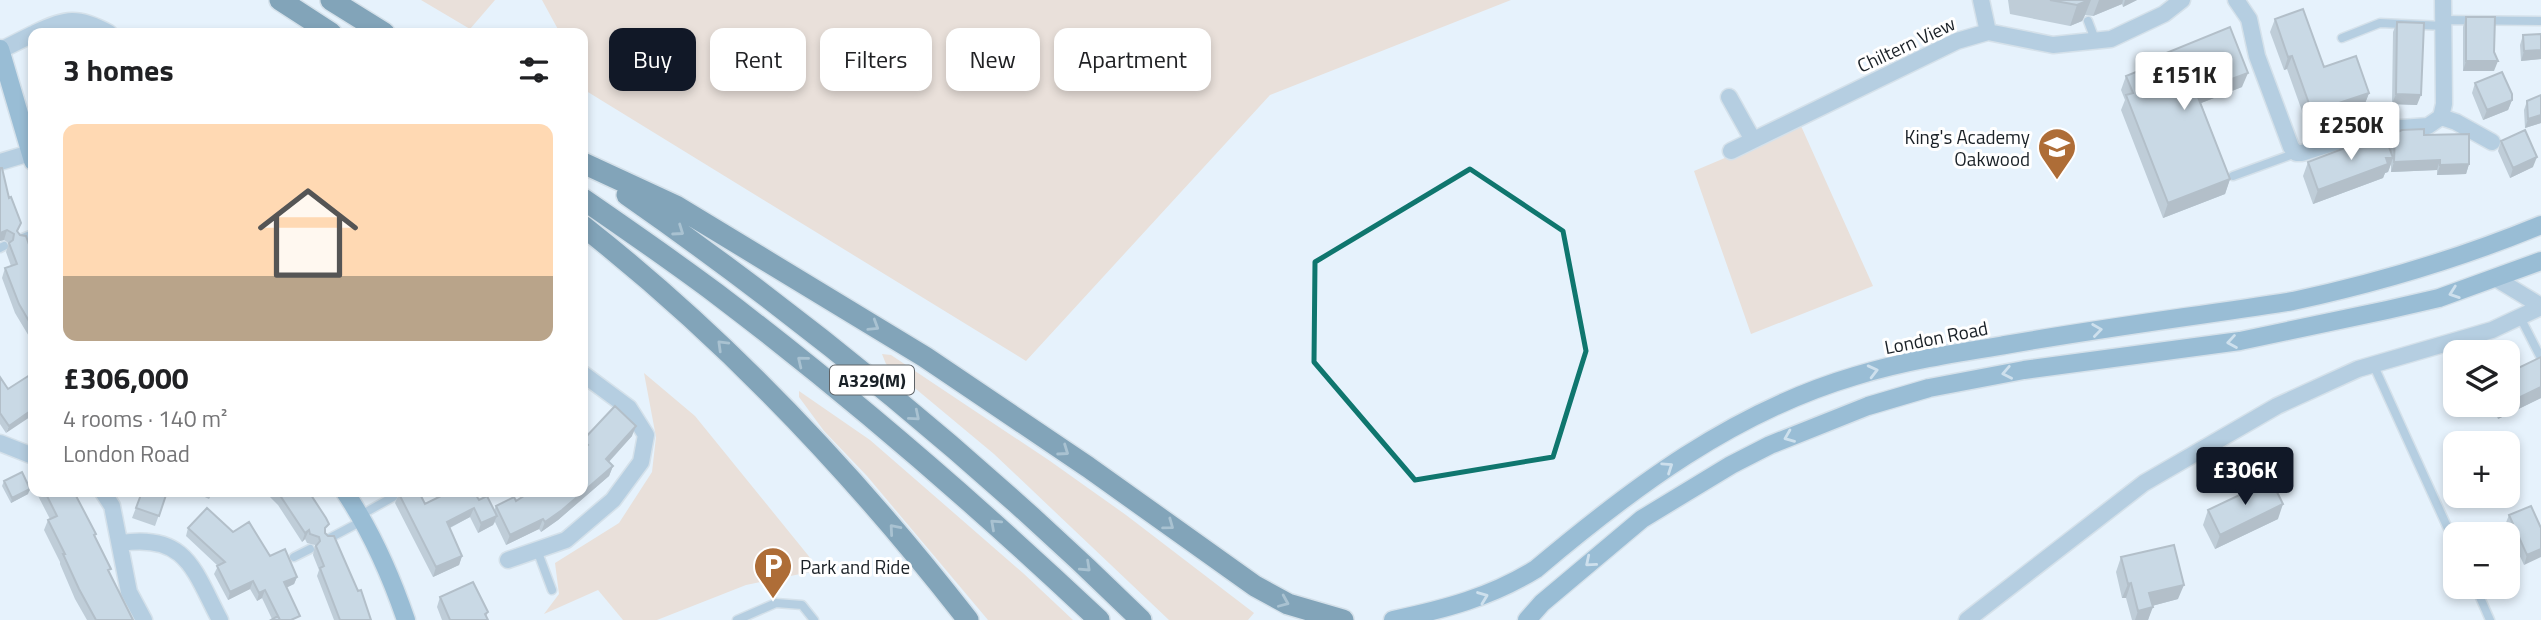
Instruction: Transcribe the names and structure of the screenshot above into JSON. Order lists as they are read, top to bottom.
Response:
{
  "streets": {
    "highway": ["A329(M)"],
    "main road": ["London Road"],
    "street": ["Chiltern View"]
  },
  "places": {
    "school or university": ["King's Academy Oakwood"],
    "parking": ["Park and Ride"]
  },
  "page": {
    "chip": [
      "Buy",
      "Rent",
      "Filters",
      "New",
      "Apartment"
    ],
    "heading": "3 homes",
    "price": ["£151K", "£250K", "£306K"],
    "list": [
      {
        "name": "£306,000",
        "note": "4 rooms · 140 m² · London Road"
      }
    ],
    "map_buttons": ["+", "−"]
  }
}
